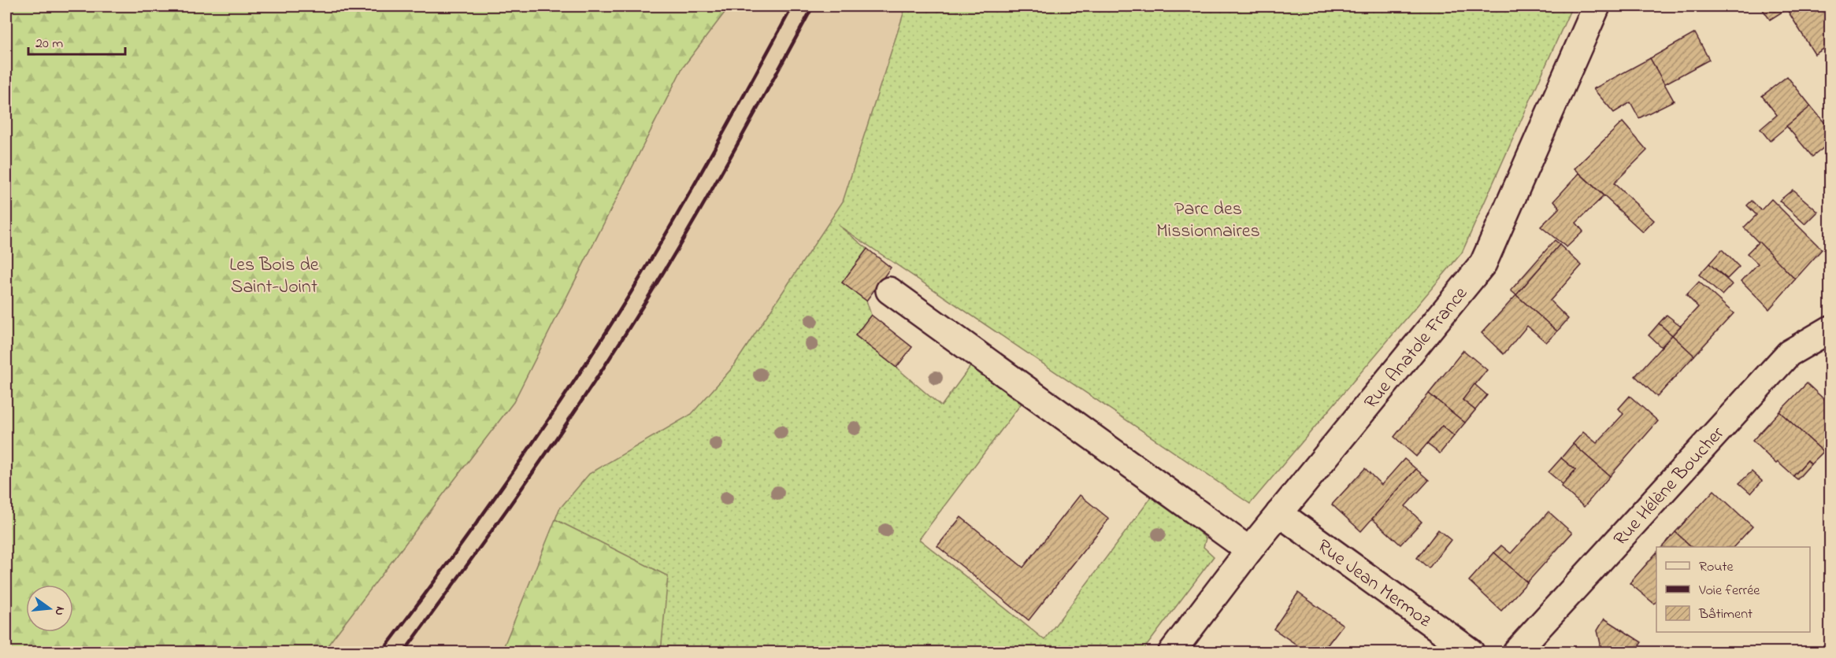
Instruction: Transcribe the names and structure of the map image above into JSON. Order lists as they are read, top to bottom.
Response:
{
  "streets": {
    "street": ["Rue Anatole France", "Rue Hélène Boucher", "Rue Jean Mermoz"]
  },
  "crossings": [
    ["Rue Anatole France", "Rue Jean Mermoz"]
  ],
  "parks": ["Parc des Missionnaires", "Les Bois de Saint-Joint"],
  "legend": ["Route", "Voie ferrée", "Bâtiment"],
  "scale_bar": "20 m",
  "north": "right"
}
